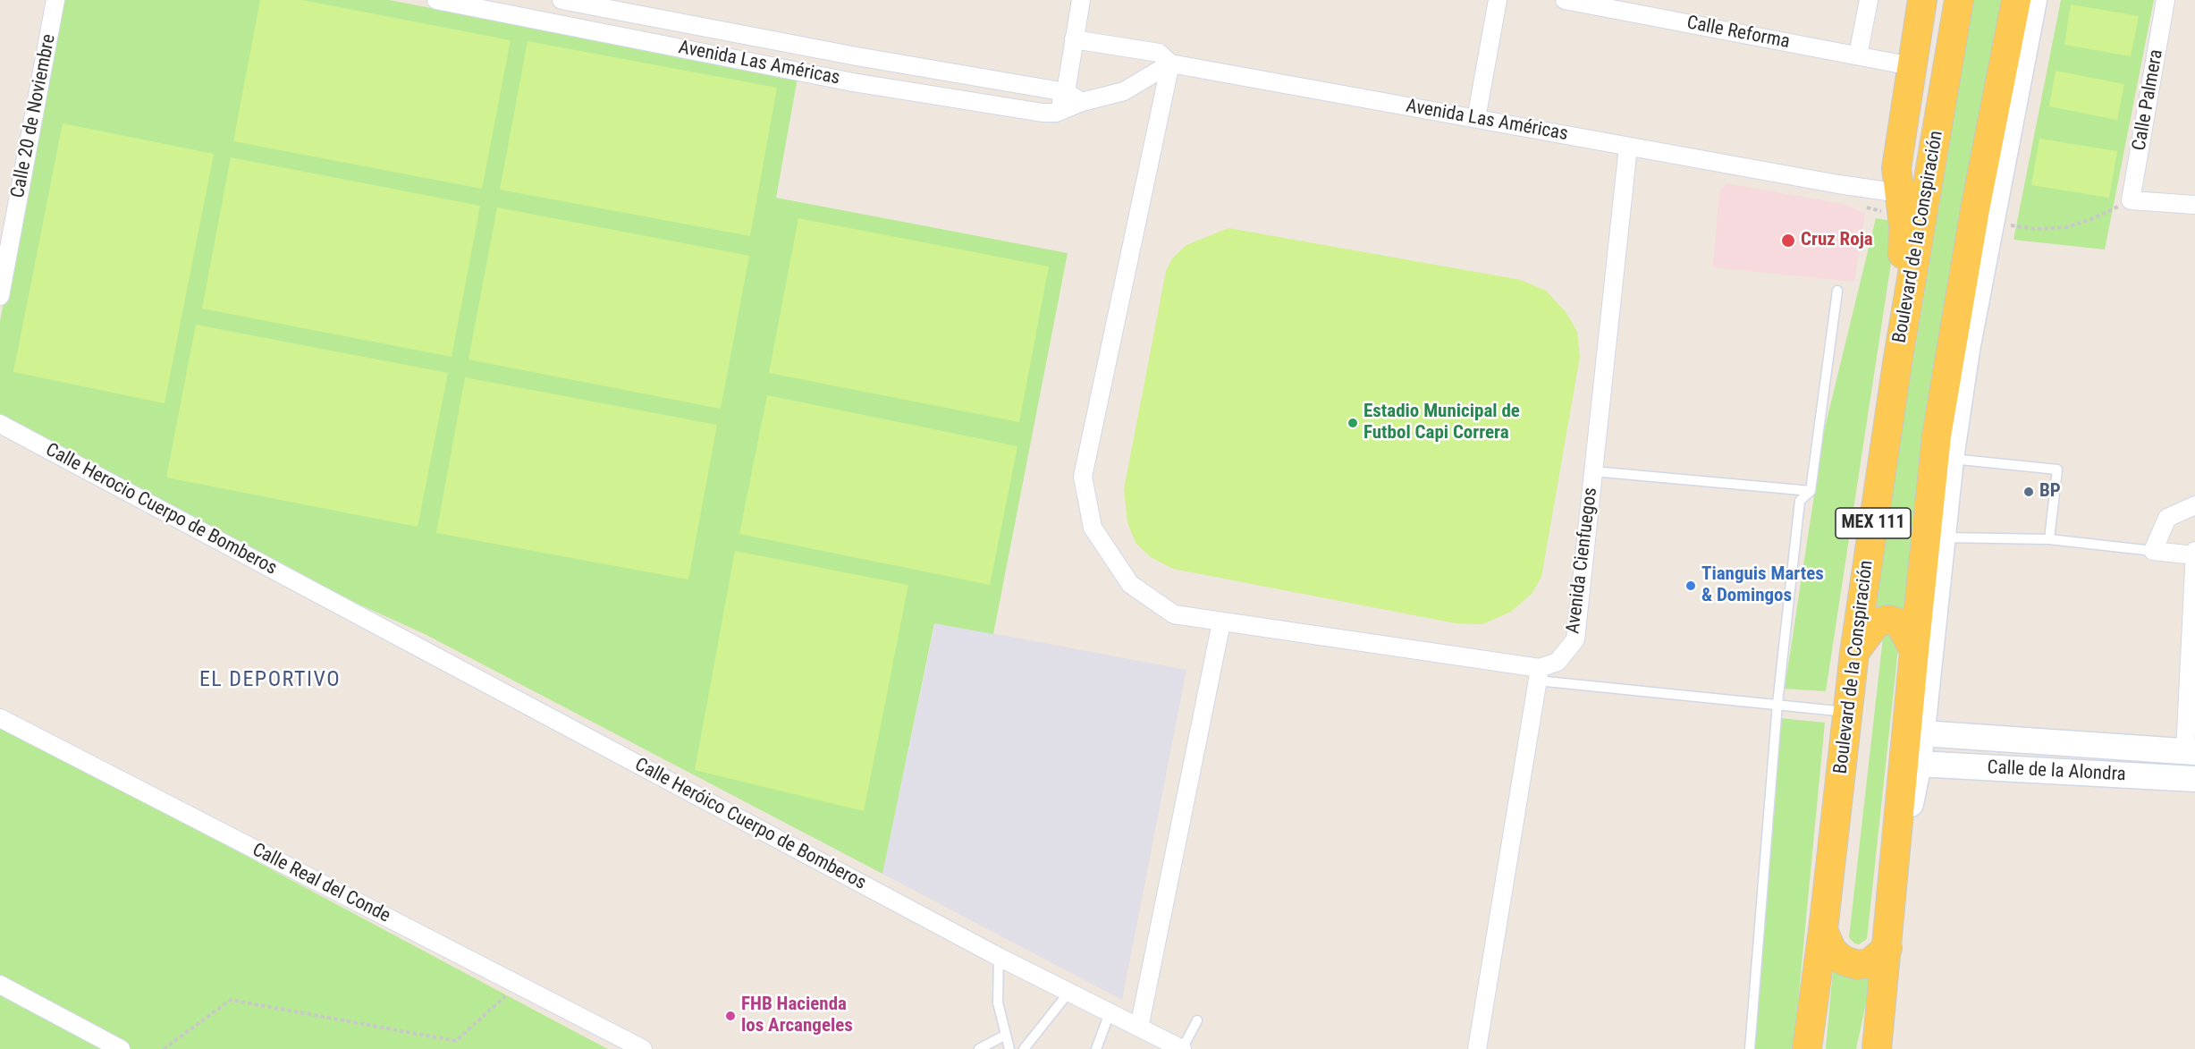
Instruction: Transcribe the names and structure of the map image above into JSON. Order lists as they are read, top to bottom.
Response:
{
  "streets": {
    "main road": ["Boulevard de la Conspiración", "MEX 111"],
    "street": [
      "Calle Reforma",
      "Avenida Las Américas",
      "Calle Palmera",
      "Calle 20 de Noviembre",
      "Calle Herocio Cuerpo de Bomberos",
      "Avenida Cienfuegos",
      "Calle de la Alondra",
      "Calle Heróico Cuerpo de Bomberos",
      "Calle Real del Conde"
    ]
  },
  "crossings": [
    ["Avenida Las Américas", "Avenida Cienfuegos"],
    ["Calle Herocio Cuerpo de Bomberos", "Calle Heróico Cuerpo de Bomberos"]
  ],
  "districts": ["EL DEPORTIVO"],
  "places": [
    "Cruz Roja",
    "Estadio Municipal de Futbol Capi Correra",
    "BP",
    "Tianguis Martes & Domingos",
    "FHB Hacienda los Arcangeles"
  ]
}
